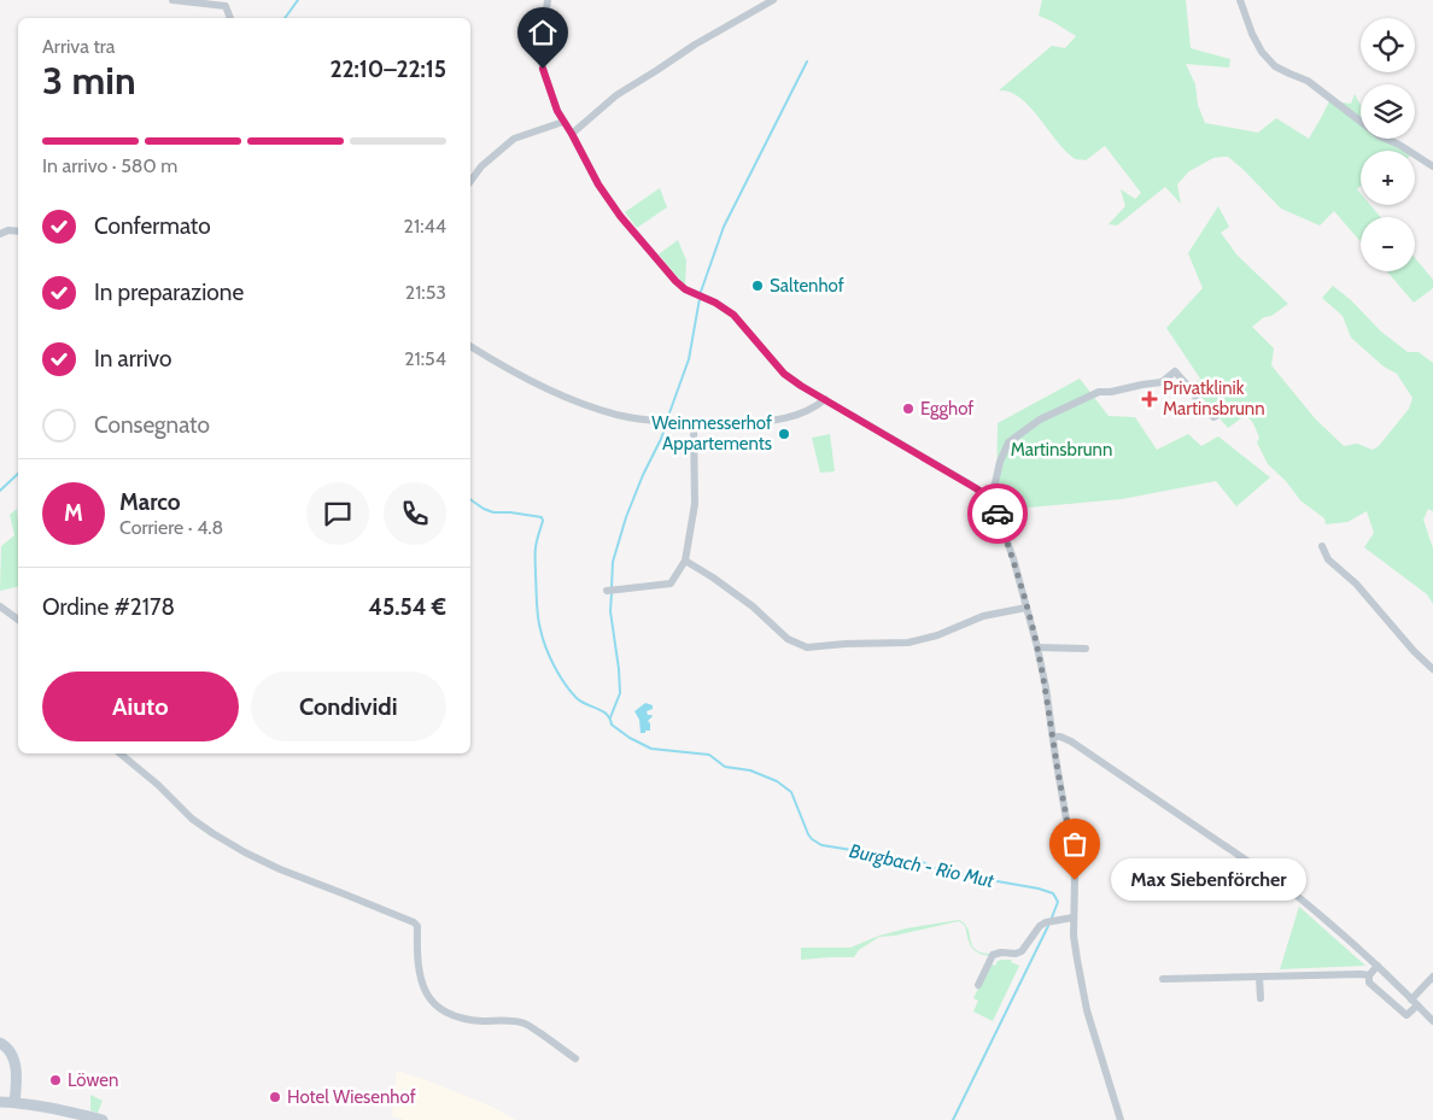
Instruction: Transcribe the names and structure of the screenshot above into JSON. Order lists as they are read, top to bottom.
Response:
{
  "water": ["Burgbach - Rio Mut"],
  "parks": ["Martinsbrunn"],
  "places": {
    "other": [
      "Saltenhof",
      "Egghof",
      "Weinmesserhof Appartements",
      "Max Siebenförcher",
      "Löwen",
      "Hotel Wiesenhof"
    ],
    "health": ["Privatklinik Martinsbrunn"]
  },
  "page": {
    "map_buttons": ["+", "−"],
    "heading": ["3 min", "Arriva tra", "22:10–22:15"],
    "panel": [
      "Marco",
      "Corriere · 4.8",
      "Ordine #2178",
      "45.54 €"
    ],
    "bar": "In arrivo · 580 m",
    "list": [
      ["Confermato", "21:44"],
      ["In preparazione", "21:53"],
      ["In arrivo", "21:54"],
      "Consegnato"
    ],
    "round": "M",
    "buttons": ["Aiuto", "Condividi"],
    "bubble": "Max Siebenförcher"
  }
}
